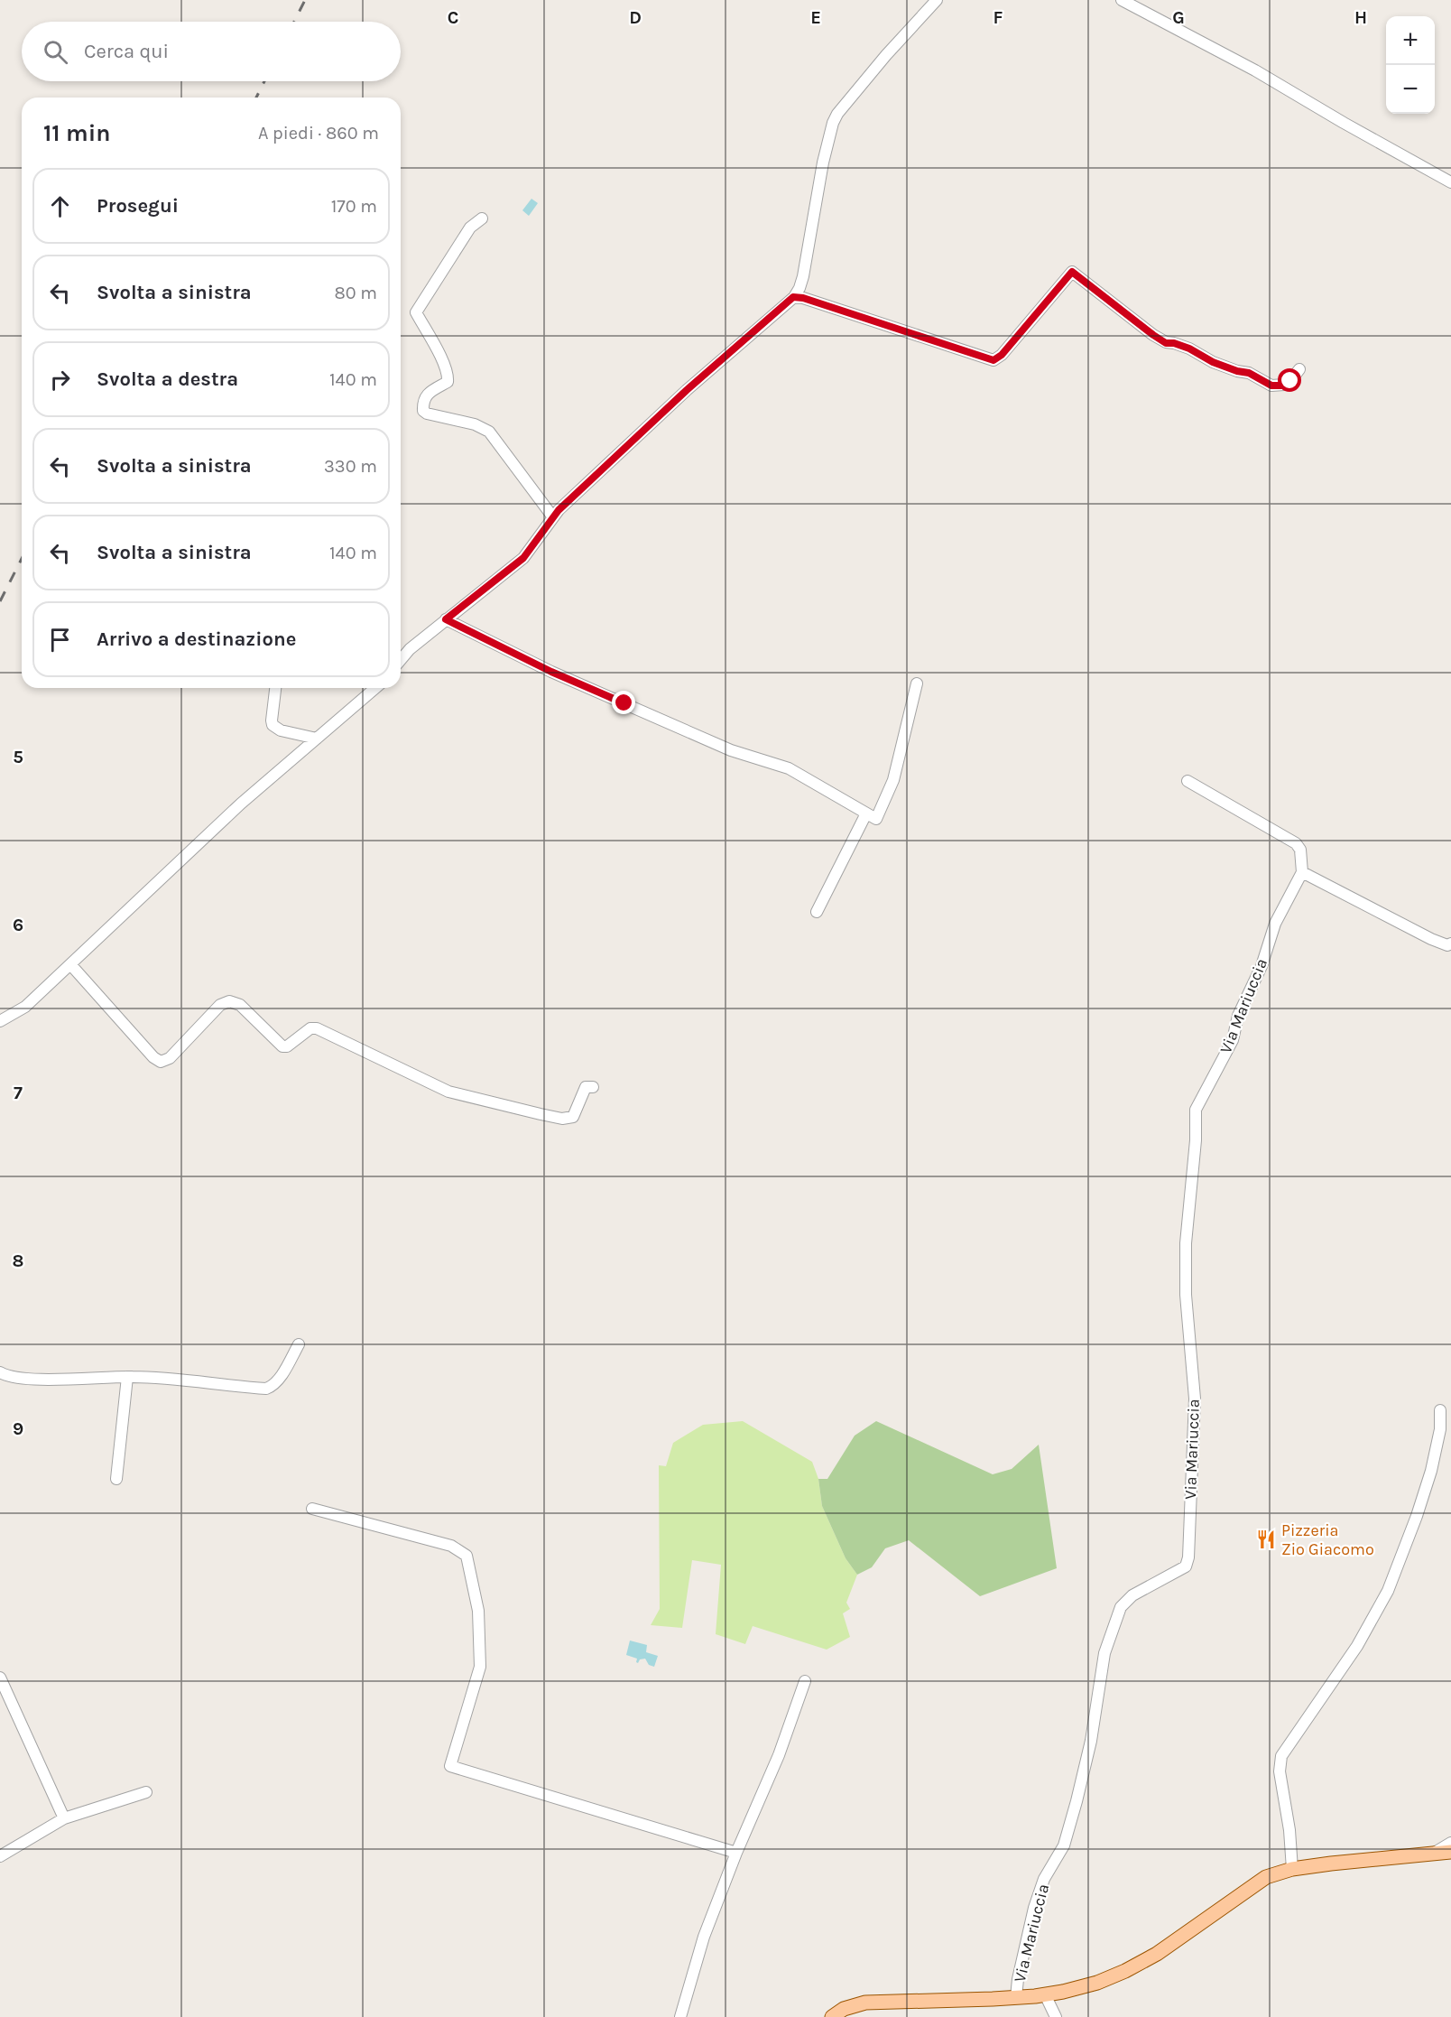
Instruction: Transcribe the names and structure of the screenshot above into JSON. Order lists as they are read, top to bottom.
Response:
{
  "streets": {
    "street": ["Via Mariuccia"]
  },
  "places": {
    "restaurant": ["Pizzeria Zio Giacomo"]
  },
  "page": {
    "map_buttons": ["+", "−"],
    "search": "Cerca qui",
    "heading": ["11 min", "A piedi · 860 m"],
    "list": [
      ["Prosegui", "170 m"],
      ["Svolta a sinistra", "80 m"],
      ["Svolta a destra", "140 m"],
      ["Svolta a sinistra", "330 m"],
      ["Svolta a sinistra", "140 m"],
      "Arrivo a destinazione"
    ]
  },
  "grid": {
    "columns": [
      "C",
      "D",
      "E",
      "F",
      "G",
      "H"
    ],
    "rows": [
      "5",
      "6",
      "7",
      "8",
      "9"
    ]
  }
}
